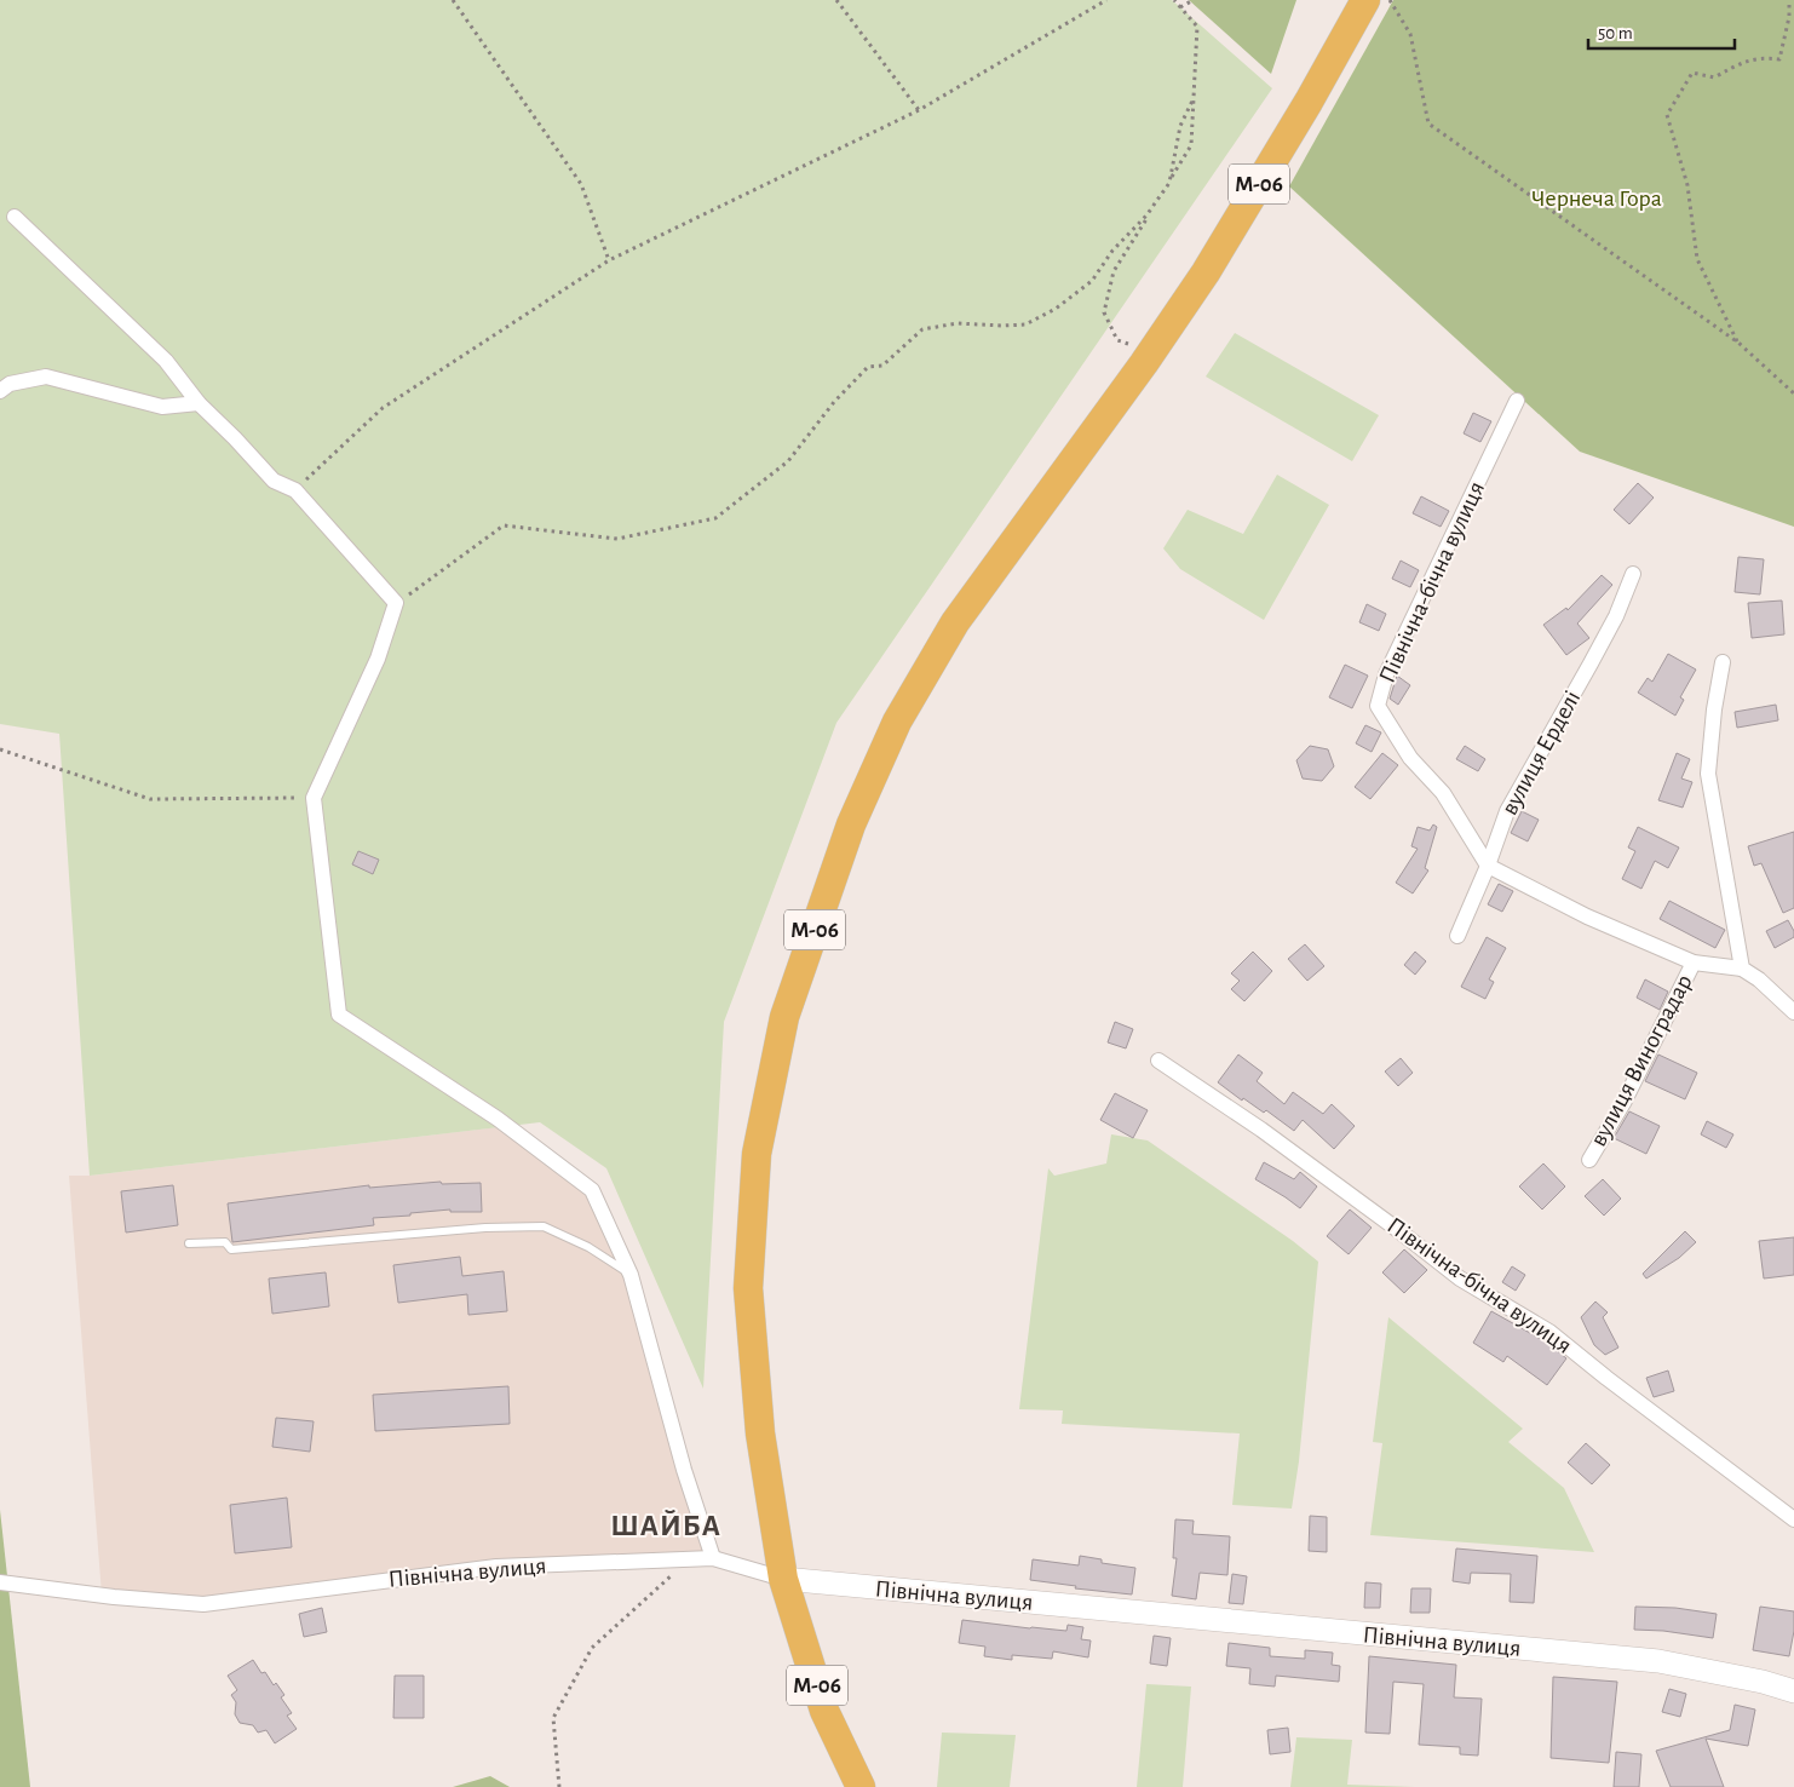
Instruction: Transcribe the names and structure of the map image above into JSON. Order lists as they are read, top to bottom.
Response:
{
  "streets": {
    "highway": ["М-06"],
    "street": [
      "Північна-бічна вулиця",
      "вулиця Ерделі",
      "вулиця Виноградар",
      "Північна вулиця"
    ]
  },
  "crossings": [
    ["М-06", "Північна вулиця"],
    ["Північна-бічна вулиця", "вулиця Ерделі"]
  ],
  "districts": ["ШАЙБА"],
  "parks": ["Чернеча Гора"],
  "scale_bar": "50 m"
}
